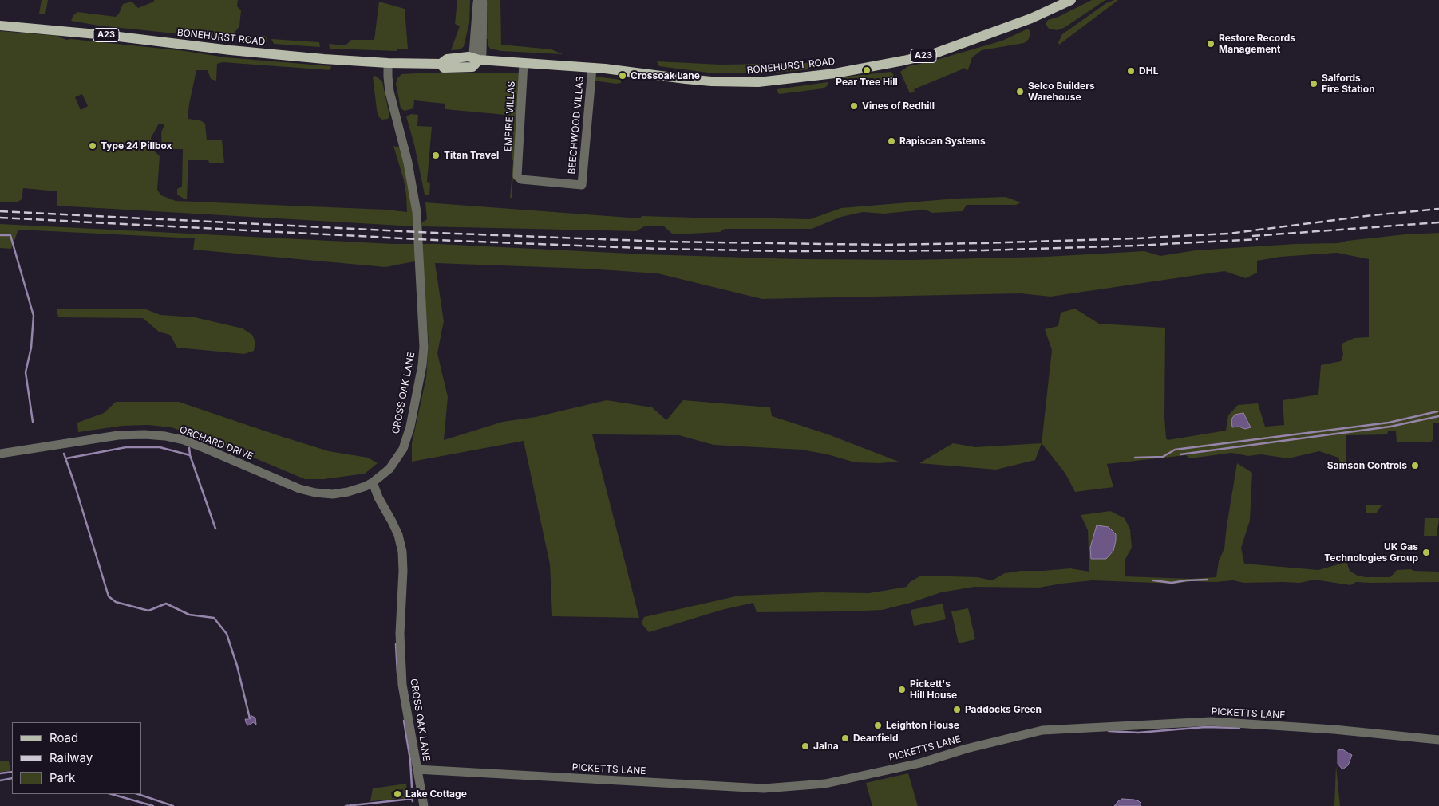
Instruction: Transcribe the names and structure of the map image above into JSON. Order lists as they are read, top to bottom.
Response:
{
  "streets": {
    "main road": ["A23", "BONEHURST ROAD"],
    "street": [
      "EMPIRE VILLAS",
      "BEECHWOOD VILLAS",
      "CROSS OAK LANE",
      "ORCHARD DRIVE",
      "PICKETTS LANE"
    ]
  },
  "crossings": [
    ["BONEHURST ROAD", "EMPIRE VILLAS"],
    ["BONEHURST ROAD", "BEECHWOOD VILLAS"],
    ["BONEHURST ROAD", "CROSS OAK LANE"],
    ["EMPIRE VILLAS", "BEECHWOOD VILLAS"],
    ["CROSS OAK LANE", "ORCHARD DRIVE"],
    ["CROSS OAK LANE", "PICKETTS LANE"]
  ],
  "places": [
    "Restore Records Management",
    "Pear Tree Hill",
    "DHL",
    "Crossoak Lane",
    "Salfords Fire Station",
    "Selco Builders Warehouse",
    "Vines of Redhill",
    "Rapiscan Systems",
    "Type 24 Pillbox",
    "Titan Travel",
    "Samson Controls",
    "UK Gas Technologies Group",
    "Pickett's Hill House",
    "Paddocks Green",
    "Leighton House",
    "Deanfield",
    "Jalna",
    "Lake Cottage"
  ],
  "legend": ["Road", "Railway", "Park"]
}
